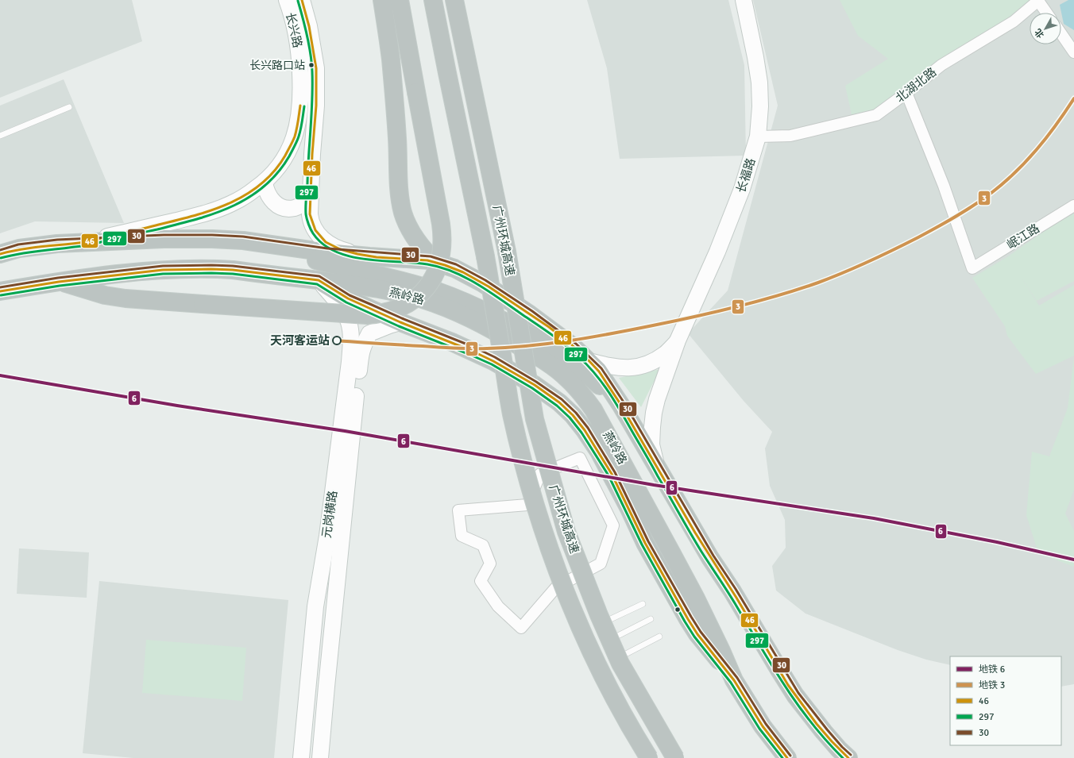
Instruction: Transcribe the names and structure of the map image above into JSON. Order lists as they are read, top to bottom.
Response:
{
  "streets": {
    "highway": ["广州环城高速", "燕岭路"],
    "street": [
      "长兴路",
      "北湖北路",
      "长福路",
      "岷江路",
      "元岗横路"
    ]
  },
  "crossings": [
    ["北湖北路", "长福路"],
    ["北湖北路", "岷江路"],
    ["燕岭路", "元岗横路"]
  ],
  "places": ["长兴路口站", "天河客运站"],
  "lines": [
    "transit line 46",
    "transit line 297",
    "metro line 3",
    "transit line 30",
    "metro line 6"
  ],
  "legend": [
    "地铁 6",
    "地铁 3",
    "46",
    "297",
    "30"
  ],
  "north": "bottom left"
}
